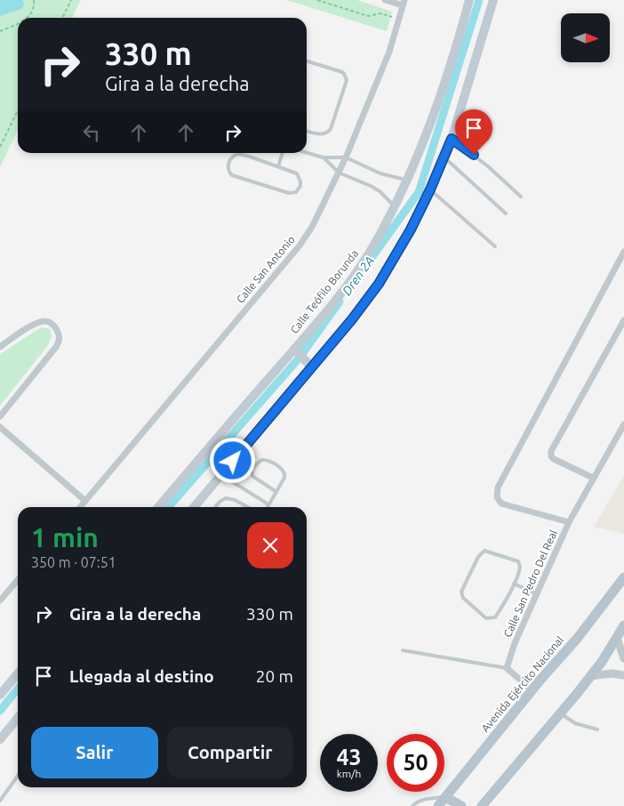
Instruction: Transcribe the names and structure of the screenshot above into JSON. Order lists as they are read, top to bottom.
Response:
{
  "streets": {
    "main road": ["Calle Teófilo Borunda", "Avenida Ejército Nacional"],
    "street": ["Calle San Antonio", "Calle San Pedro Del Real"]
  },
  "water": ["Dren 2A"],
  "north": "right",
  "page": {
    "turn": ["330 m", "Gira a la derecha"],
    "heading": ["1 min", "350 m · 07:51"],
    "list": [
      {
        "name": "Gira a la derecha",
        "value": "330 m"
      },
      {
        "name": "Llegada al destino",
        "value": "20 m"
      }
    ],
    "buttons": ["Salir", "Compartir"],
    "speed": "43 km/h",
    "limit": "50"
  }
}
